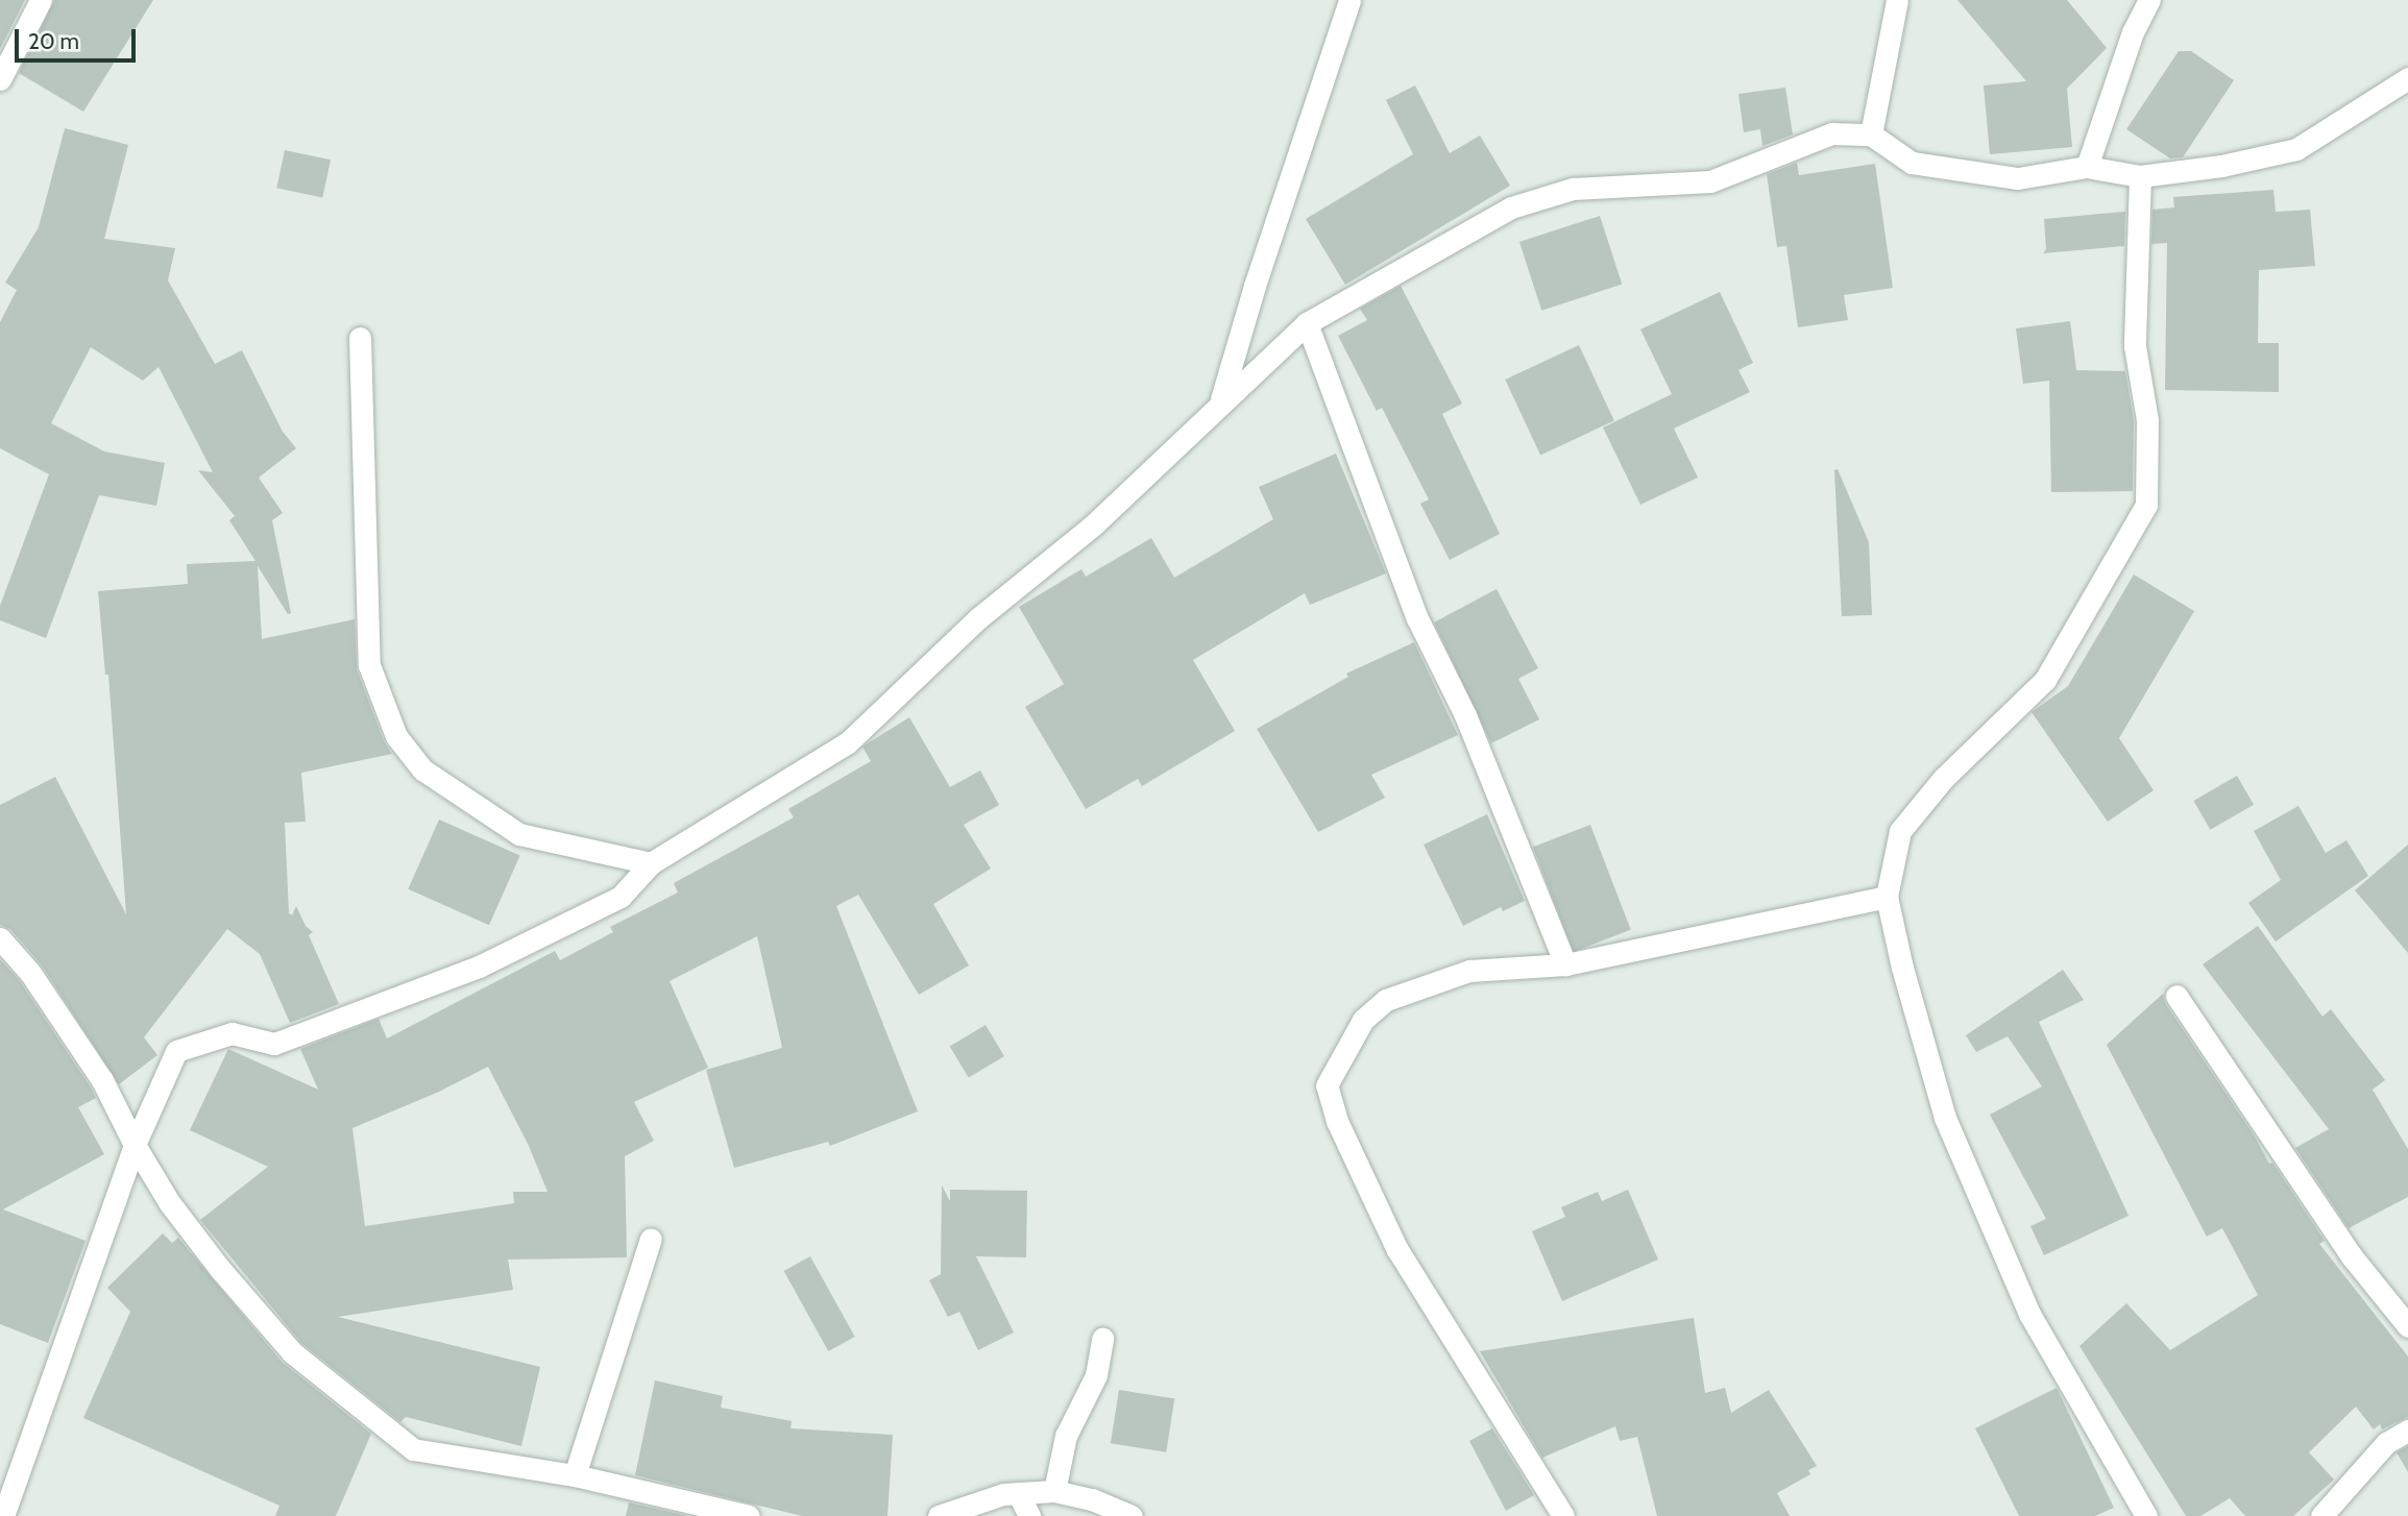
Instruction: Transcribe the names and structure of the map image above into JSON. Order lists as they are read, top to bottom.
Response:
{
  "scale_bar": "20 m"
}
